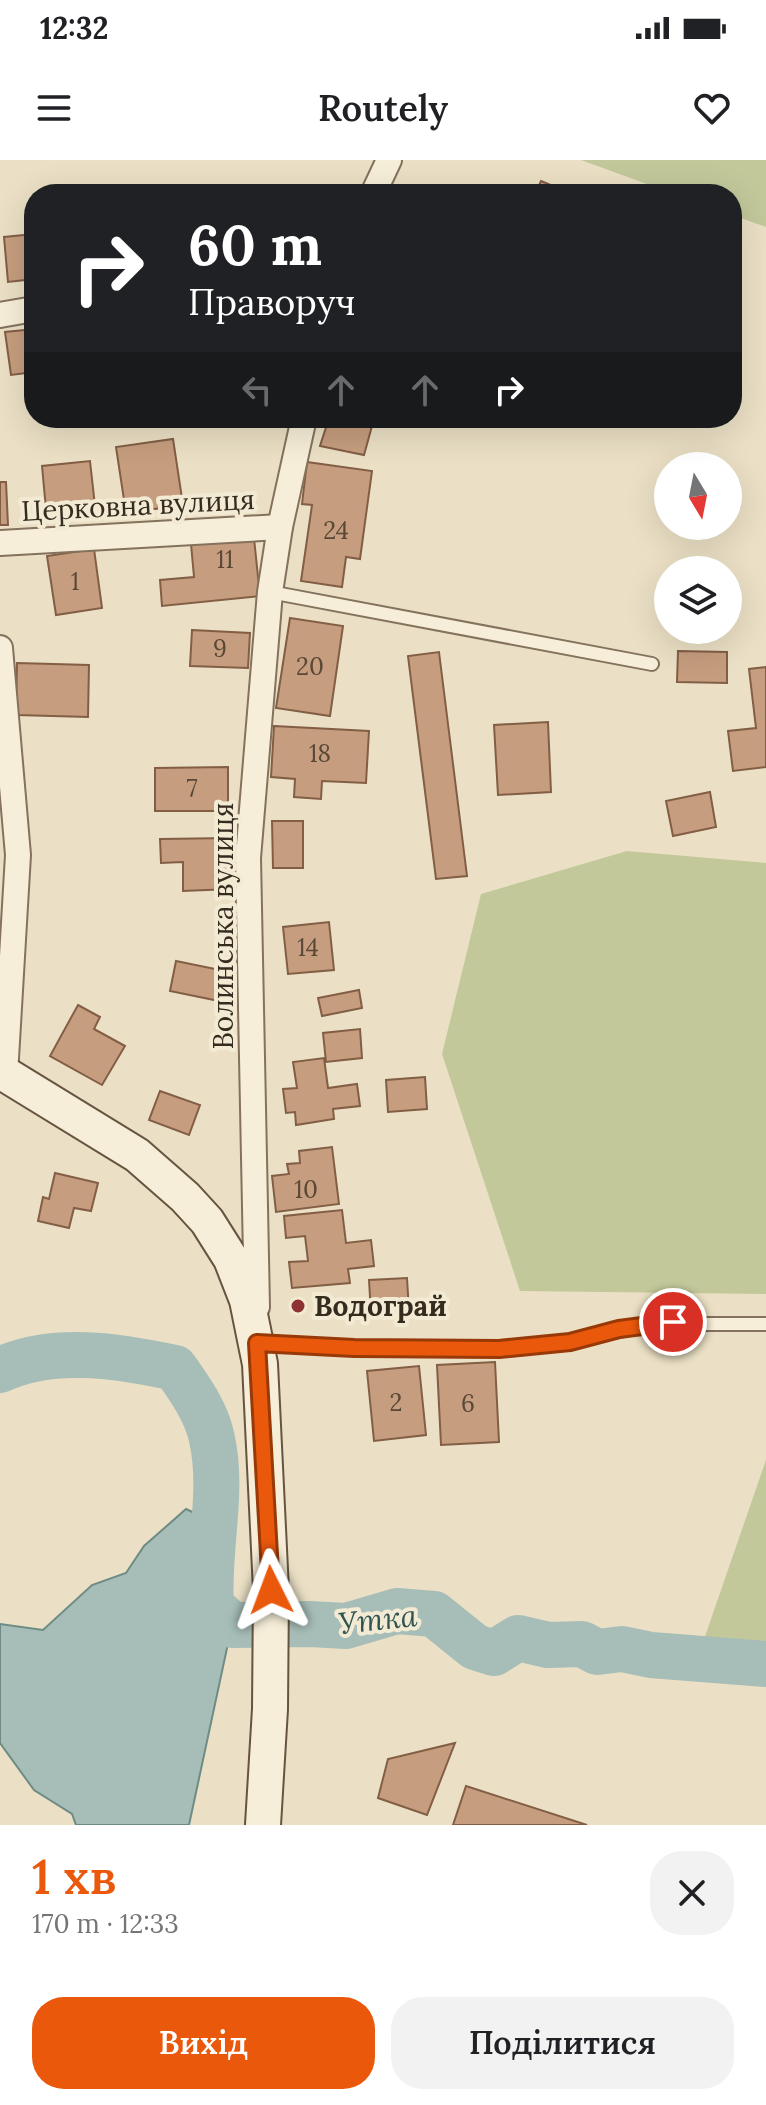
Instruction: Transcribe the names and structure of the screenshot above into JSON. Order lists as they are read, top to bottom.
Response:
{
  "streets": {
    "street": ["Церковна вулиця", "Волинська вулиця"]
  },
  "crossings": [
    ["Церковна вулиця", "Волинська вулиця"]
  ],
  "water": ["Утка"],
  "places": ["Водограй"],
  "house_numbers": [
    "24",
    "11",
    "1",
    "9",
    "20",
    "18",
    "7",
    "14",
    "10",
    "2",
    "6"
  ],
  "north": "bottom",
  "page": {
    "status": "12:32",
    "header": "Routely",
    "turn": ["60 m", "Праворуч"],
    "heading": ["1 хв", "170 m · 12:33"],
    "buttons": ["Вихід", "Поділитися"]
  }
}
